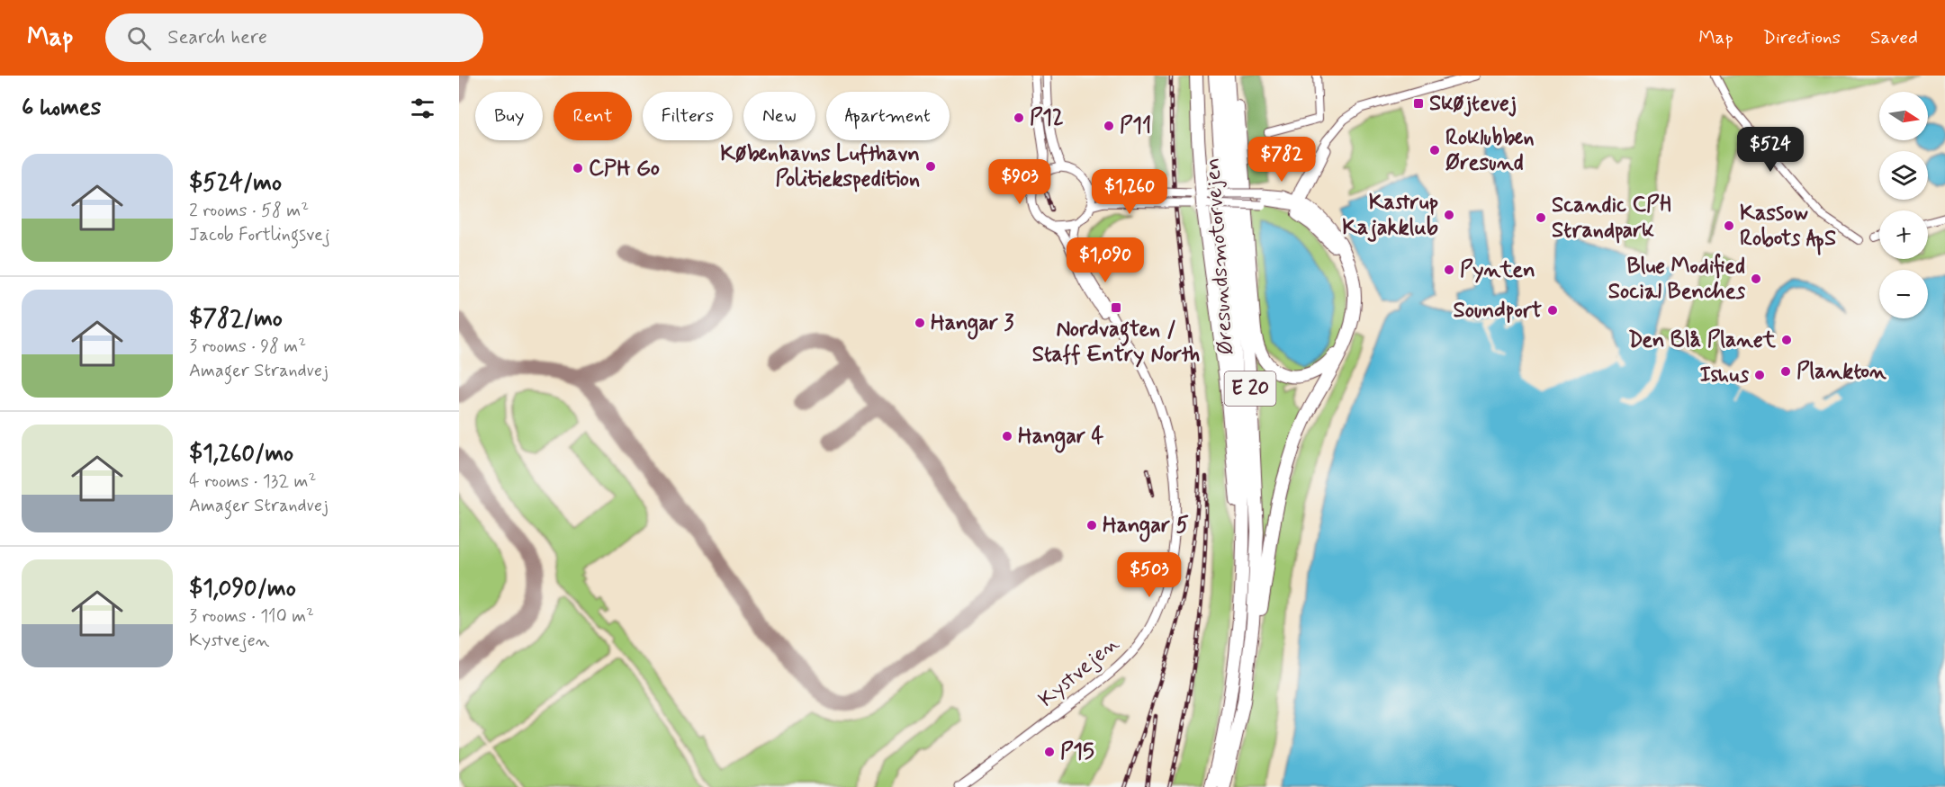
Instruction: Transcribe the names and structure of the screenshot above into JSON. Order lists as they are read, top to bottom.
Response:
{
  "streets": {
    "highway": ["Øresundsmotorvejen", "E 20"],
    "street": ["Kystvejen"]
  },
  "places": {
    "transit": ["Skøjtevej", "Nordvagten / Staff Entry North"],
    "other": [
      "P12",
      "P11",
      "Roklubben Øresund",
      "Københavns Lufthavn Politiekspedition",
      "CPH Go",
      "Kastrup Kajakklub",
      "Scandic CPH Strandpark",
      "Kassow Robots ApS",
      "Pynten",
      "Blue Modified Social Benches",
      "Soundport",
      "Hangar 3",
      "Den Blå Planet",
      "Plankton",
      "Ishus",
      "Hangar 4",
      "Hangar 5",
      "P15"
    ]
  },
  "north": "right",
  "page": {
    "header": "Map",
    "search": "Search here",
    "nav": ["Map", "Directions", "Saved"],
    "heading": "6 homes",
    "map_buttons": ["+", "−"],
    "chip": [
      "Buy",
      "Rent",
      "Filters",
      "New",
      "Apartment"
    ],
    "price": [
      "$524",
      "$782",
      "$903",
      "$1,260",
      "$1,090",
      "$503"
    ],
    "list": [
      {
        "name": "$524/mo",
        "note": "2 rooms · 58 m² · Jacob Fortlingsvej"
      },
      {
        "name": "$782/mo",
        "note": "3 rooms · 98 m² · Amager Strandvej"
      },
      {
        "name": "$1,260/mo",
        "note": "4 rooms · 132 m² · Amager Strandvej"
      },
      {
        "name": "$1,090/mo",
        "note": "3 rooms · 110 m² · Kystvejen"
      }
    ]
  }
}
